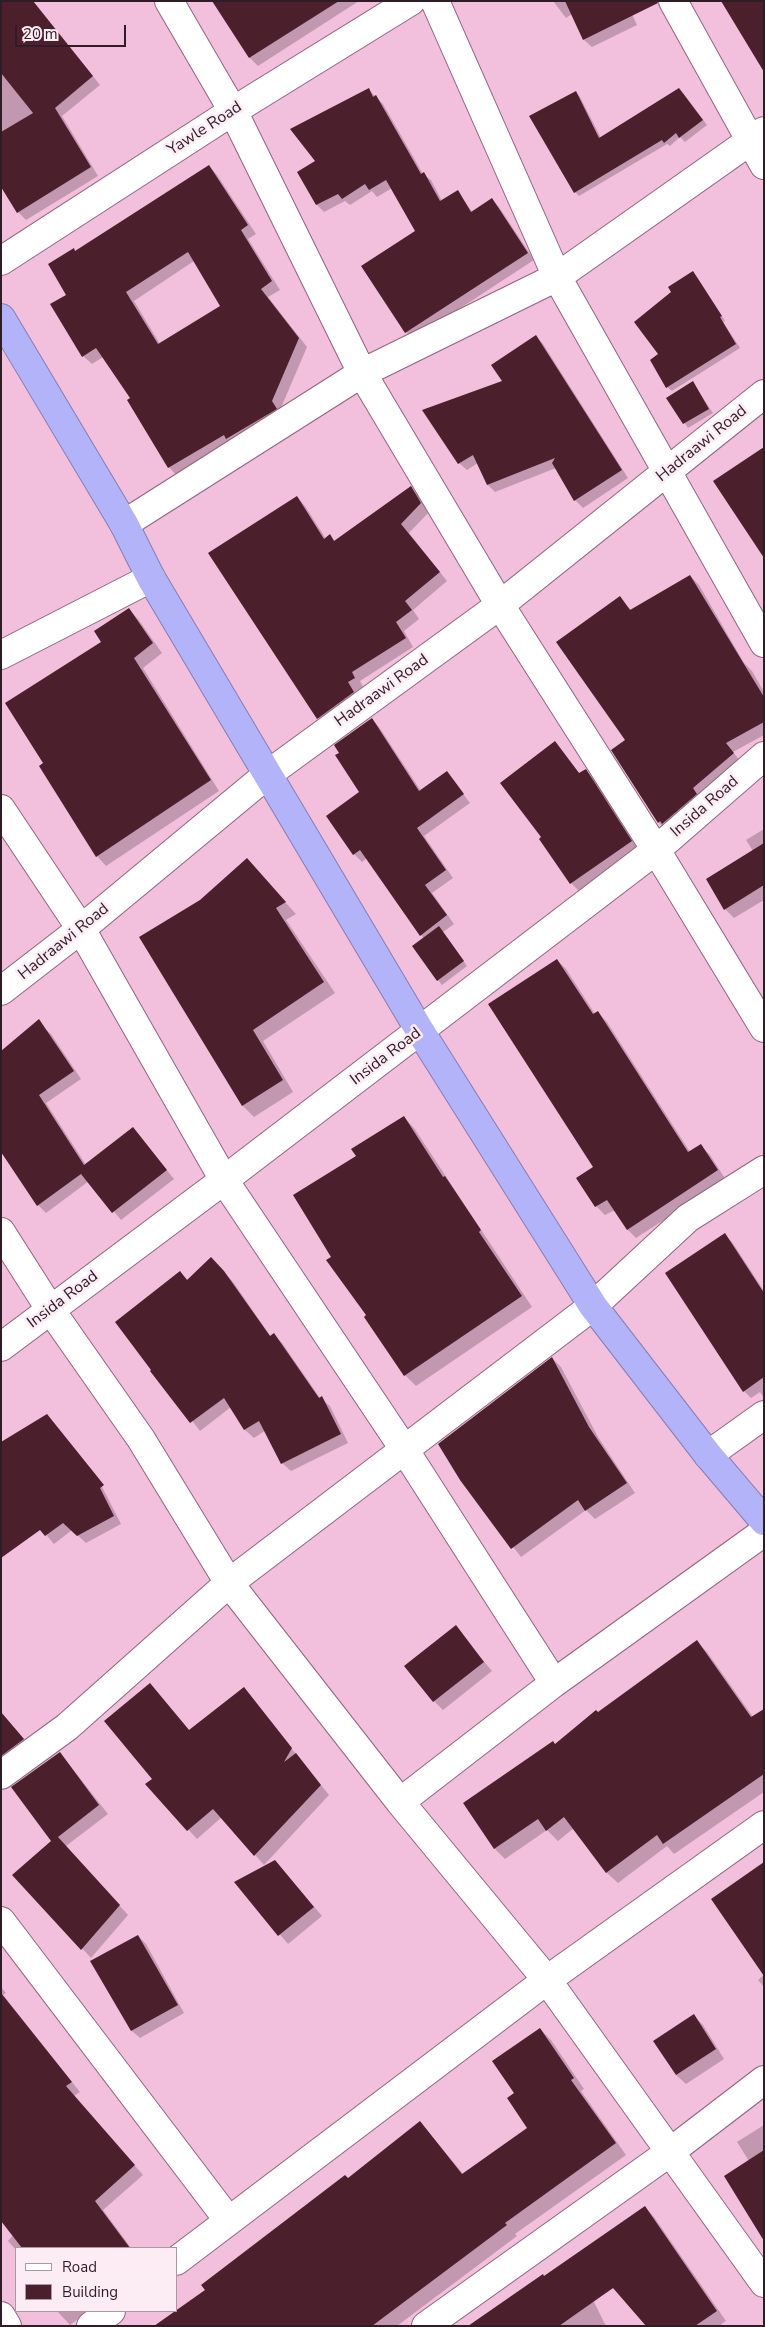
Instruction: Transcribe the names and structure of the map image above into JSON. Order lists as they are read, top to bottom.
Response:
{
  "streets": {
    "street": ["Yawle Road", "Hadraawi Road", "Insida Road"]
  },
  "legend": ["Road", "Building"],
  "scale_bar": "20 m"
}
